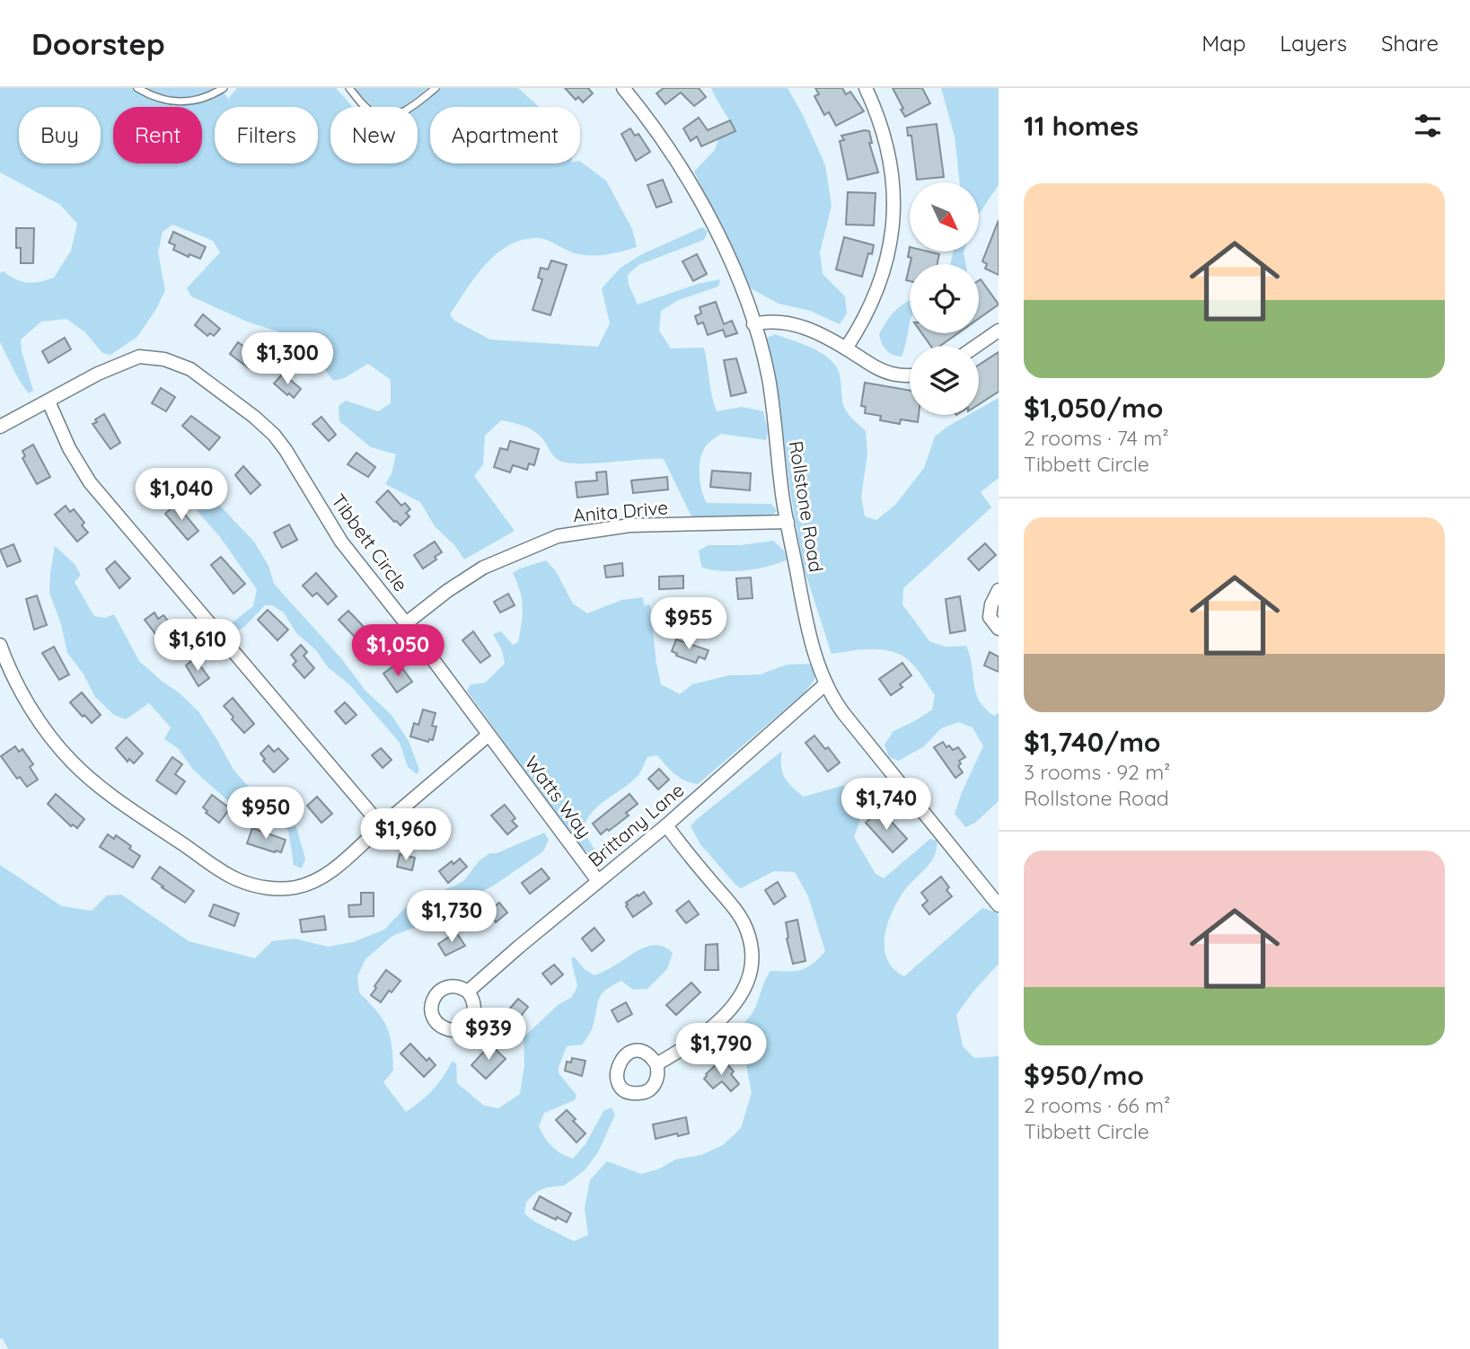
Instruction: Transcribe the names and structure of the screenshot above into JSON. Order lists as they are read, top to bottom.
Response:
{
  "streets": {
    "street": [
      "Rollstone Road",
      "Anita Drive",
      "Tibbett Circle",
      "Watts Way",
      "Brittany Lane"
    ]
  },
  "crossings": [
    ["Rollstone Road", "Anita Drive"],
    ["Rollstone Road", "Brittany Lane"],
    ["Anita Drive", "Tibbett Circle"],
    ["Tibbett Circle", "Watts Way"],
    ["Watts Way", "Brittany Lane"]
  ],
  "north": "bottom right",
  "page": {
    "header": "Doorstep",
    "nav": ["Map", "Layers", "Share"],
    "heading": "11 homes",
    "chip": [
      "Buy",
      "Rent",
      "Filters",
      "New",
      "Apartment"
    ],
    "list": [
      {
        "name": "$1,050/mo",
        "note": "2 rooms · 74 m² · Tibbett Circle"
      },
      {
        "name": "$1,740/mo",
        "note": "3 rooms · 92 m² · Rollstone Road"
      },
      {
        "name": "$950/mo",
        "note": "2 rooms · 66 m² · Tibbett Circle"
      }
    ],
    "price": [
      "$1,300",
      "$1,040",
      "$955",
      "$1,610",
      "$1,050",
      "$1,740",
      "$950",
      "$1,960",
      "$1,730",
      "$939",
      "$1,790"
    ]
  }
}
